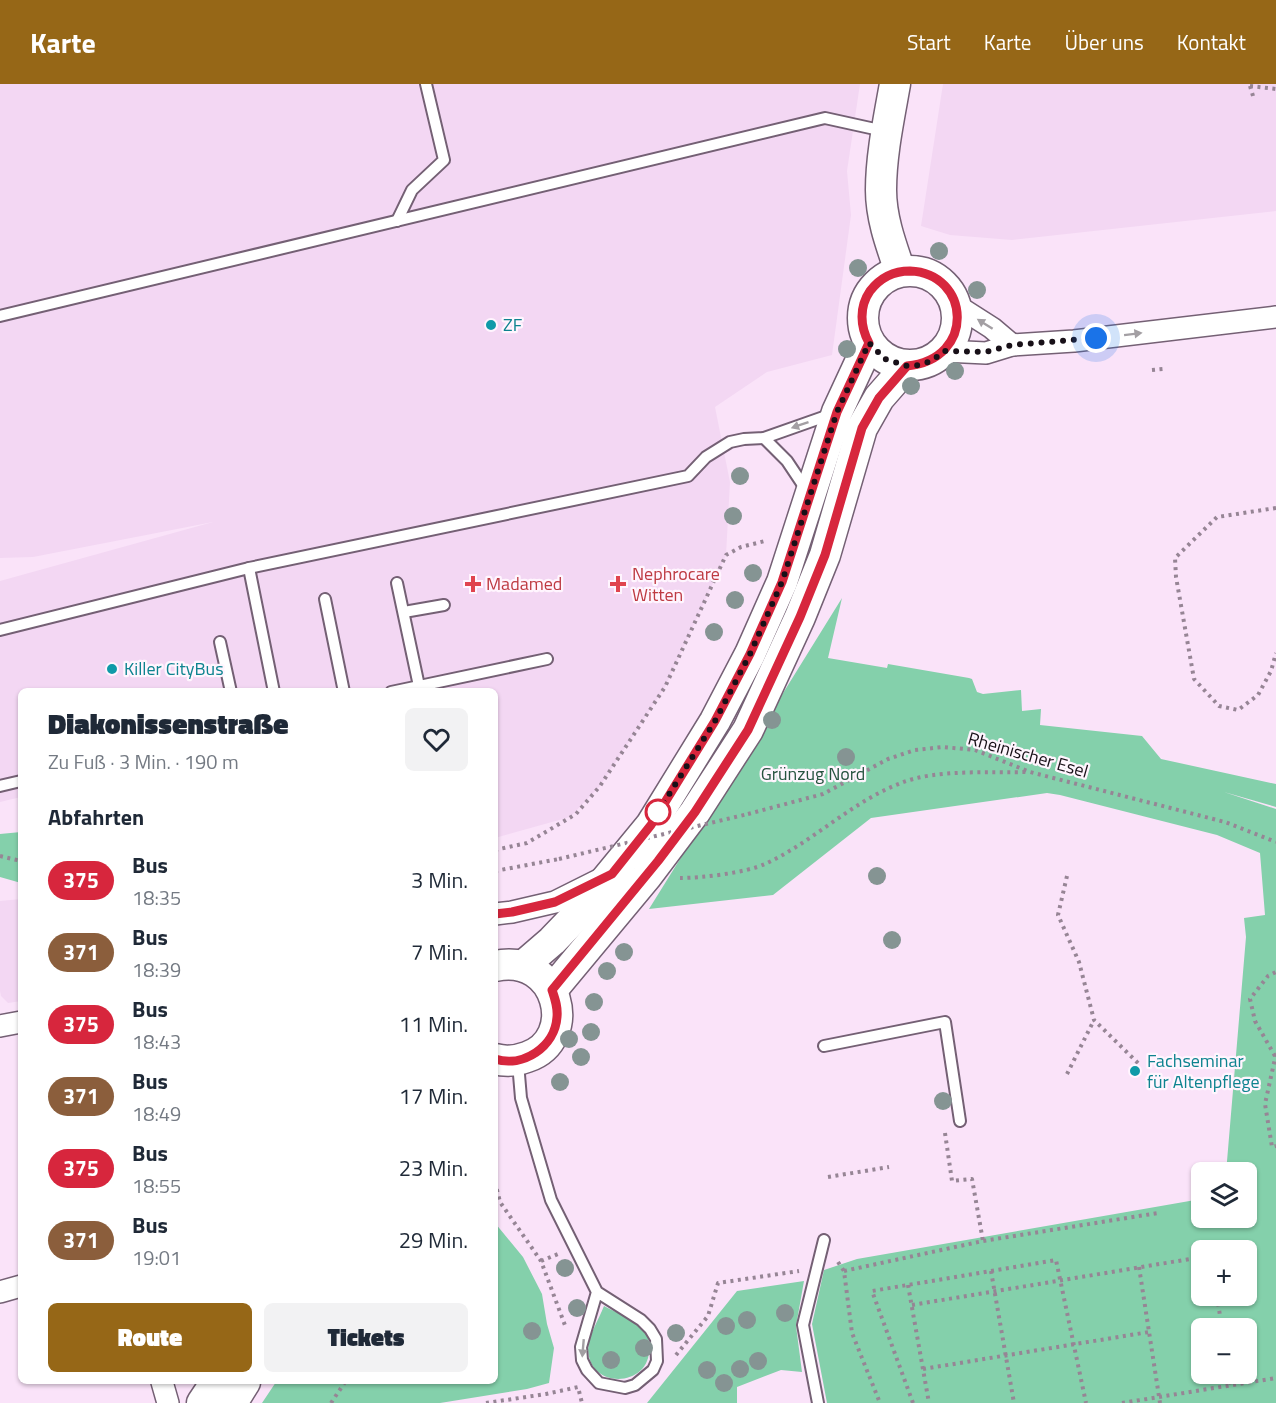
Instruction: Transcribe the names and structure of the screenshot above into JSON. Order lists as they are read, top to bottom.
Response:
{
  "streets": {
    "path": ["Rheinischer Esel"]
  },
  "parks": ["Grünzug Nord"],
  "places": {
    "other": ["ZF", "Killer CityBus", "Fachseminar für Altenpflege"],
    "health": ["Madamed", "Nephrocare Witten"]
  },
  "lines": ["bus line 375"],
  "page": {
    "header": "Karte",
    "nav": [
      "Start",
      "Karte",
      "Über uns",
      "Kontakt"
    ],
    "heading": [
      ["Diakonissenstraße", "Zu Fuß · 3 Min. · 190 m"],
      "Abfahrten"
    ],
    "list": [
      {
        "mark": "375",
        "name": "Bus",
        "note": "18:35",
        "value": "3 Min."
      },
      {
        "mark": "371",
        "name": "Bus",
        "note": "18:39",
        "value": "7 Min."
      },
      {
        "mark": "375",
        "name": "Bus",
        "note": "18:43",
        "value": "11 Min."
      },
      {
        "mark": "371",
        "name": "Bus",
        "note": "18:49",
        "value": "17 Min."
      },
      {
        "mark": "375",
        "name": "Bus",
        "note": "18:55",
        "value": "23 Min."
      },
      {
        "mark": "371",
        "name": "Bus",
        "note": "19:01",
        "value": "29 Min."
      }
    ],
    "map_buttons": ["+", "−"],
    "buttons": ["Route", "Tickets"]
  }
}
